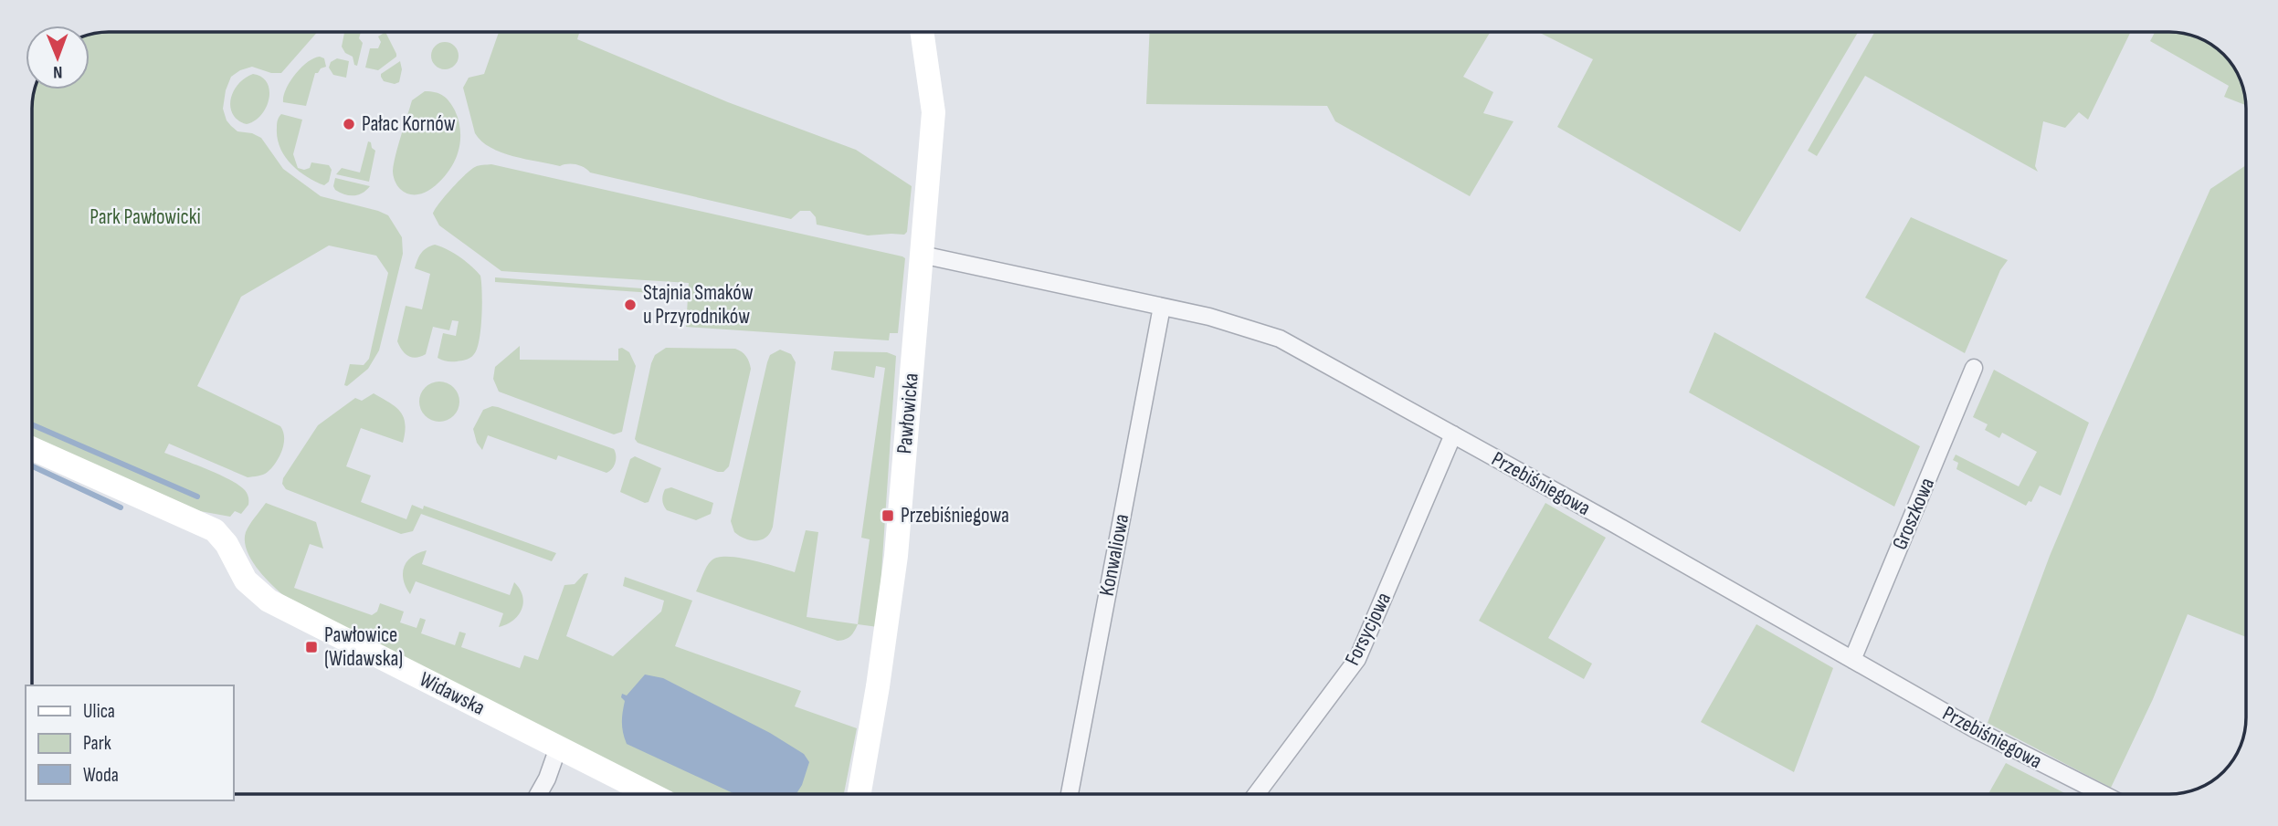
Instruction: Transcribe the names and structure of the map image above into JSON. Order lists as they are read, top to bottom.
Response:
{
  "streets": {
    "street": [
      "Pawłowicka",
      "Przebiśniegowa",
      "Groszkowa",
      "Konwaliowa",
      "Forsycjowa",
      "Widawska"
    ]
  },
  "crossings": [
    ["Pawłowicka", "Przebiśniegowa"],
    ["Przebiśniegowa", "Groszkowa"],
    ["Przebiśniegowa", "Konwaliowa"],
    ["Przebiśniegowa", "Forsycjowa"]
  ],
  "parks": ["Park Pawłowicki"],
  "places": {
    "other": ["Pałac Kornów", "Stajnia Smaków u Przyrodników"],
    "transit": ["Przebiśniegowa", "Pawłowice (Widawska)"]
  },
  "legend": ["Ulica", "Park", "Woda"],
  "north": "bottom"
}
